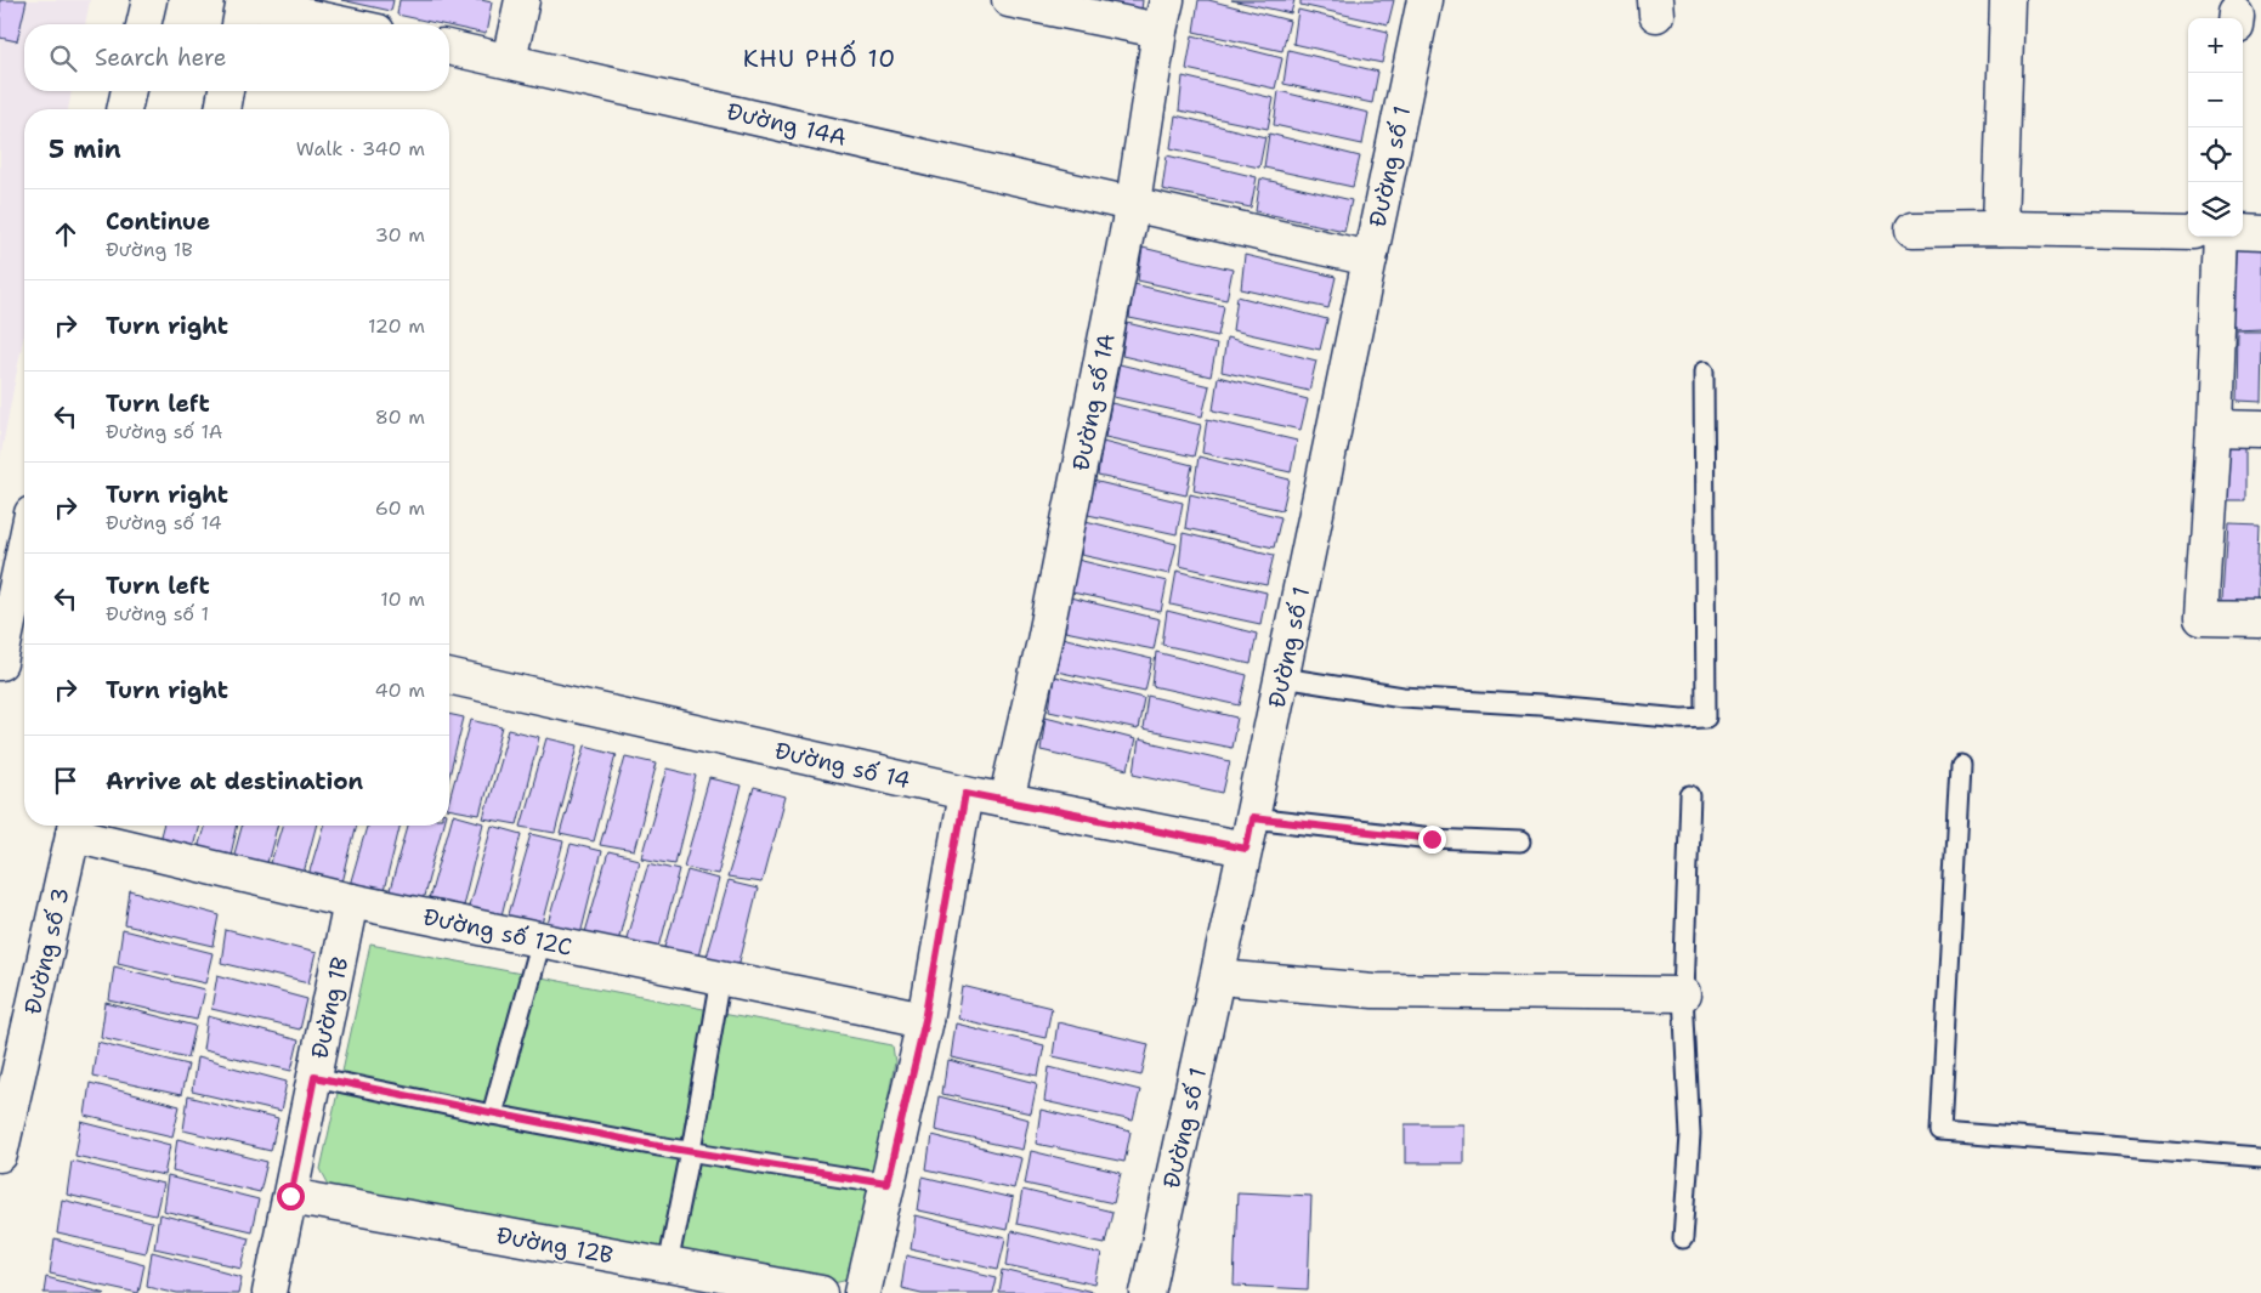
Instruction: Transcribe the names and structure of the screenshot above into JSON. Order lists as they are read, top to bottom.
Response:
{
  "streets": {
    "street": [
      "Đường 14A",
      "Đường số 1",
      "Đường số 1A",
      "Đường số 14",
      "Đường số 12C",
      "Đường số 3",
      "Đường 1B",
      "Đường 12B"
    ]
  },
  "crossings": [
    ["Đường 14A", "Đường số 1"],
    ["Đường 14A", "Đường số 1A"],
    ["Đường số 1", "Đường số 14"],
    ["Đường số 1A", "Đường số 14"],
    ["Đường số 12C", "Đường số 3"],
    ["Đường số 12C", "Đường 1B"],
    ["Đường 1B", "Đường 12B"]
  ],
  "districts": ["KHU PHỐ 10"],
  "page": {
    "map_buttons": ["+", "−"],
    "search": "Search here",
    "heading": ["5 min", "Walk · 340 m"],
    "list": [
      ["Continue", "Đường 1B", "30 m"],
      ["Turn right", "120 m"],
      ["Turn left", "Đường số 1A", "80 m"],
      ["Turn right", "Đường số 14", "60 m"],
      ["Turn left", "Đường số 1", "10 m"],
      ["Turn right", "40 m"],
      "Arrive at destination"
    ]
  }
}
